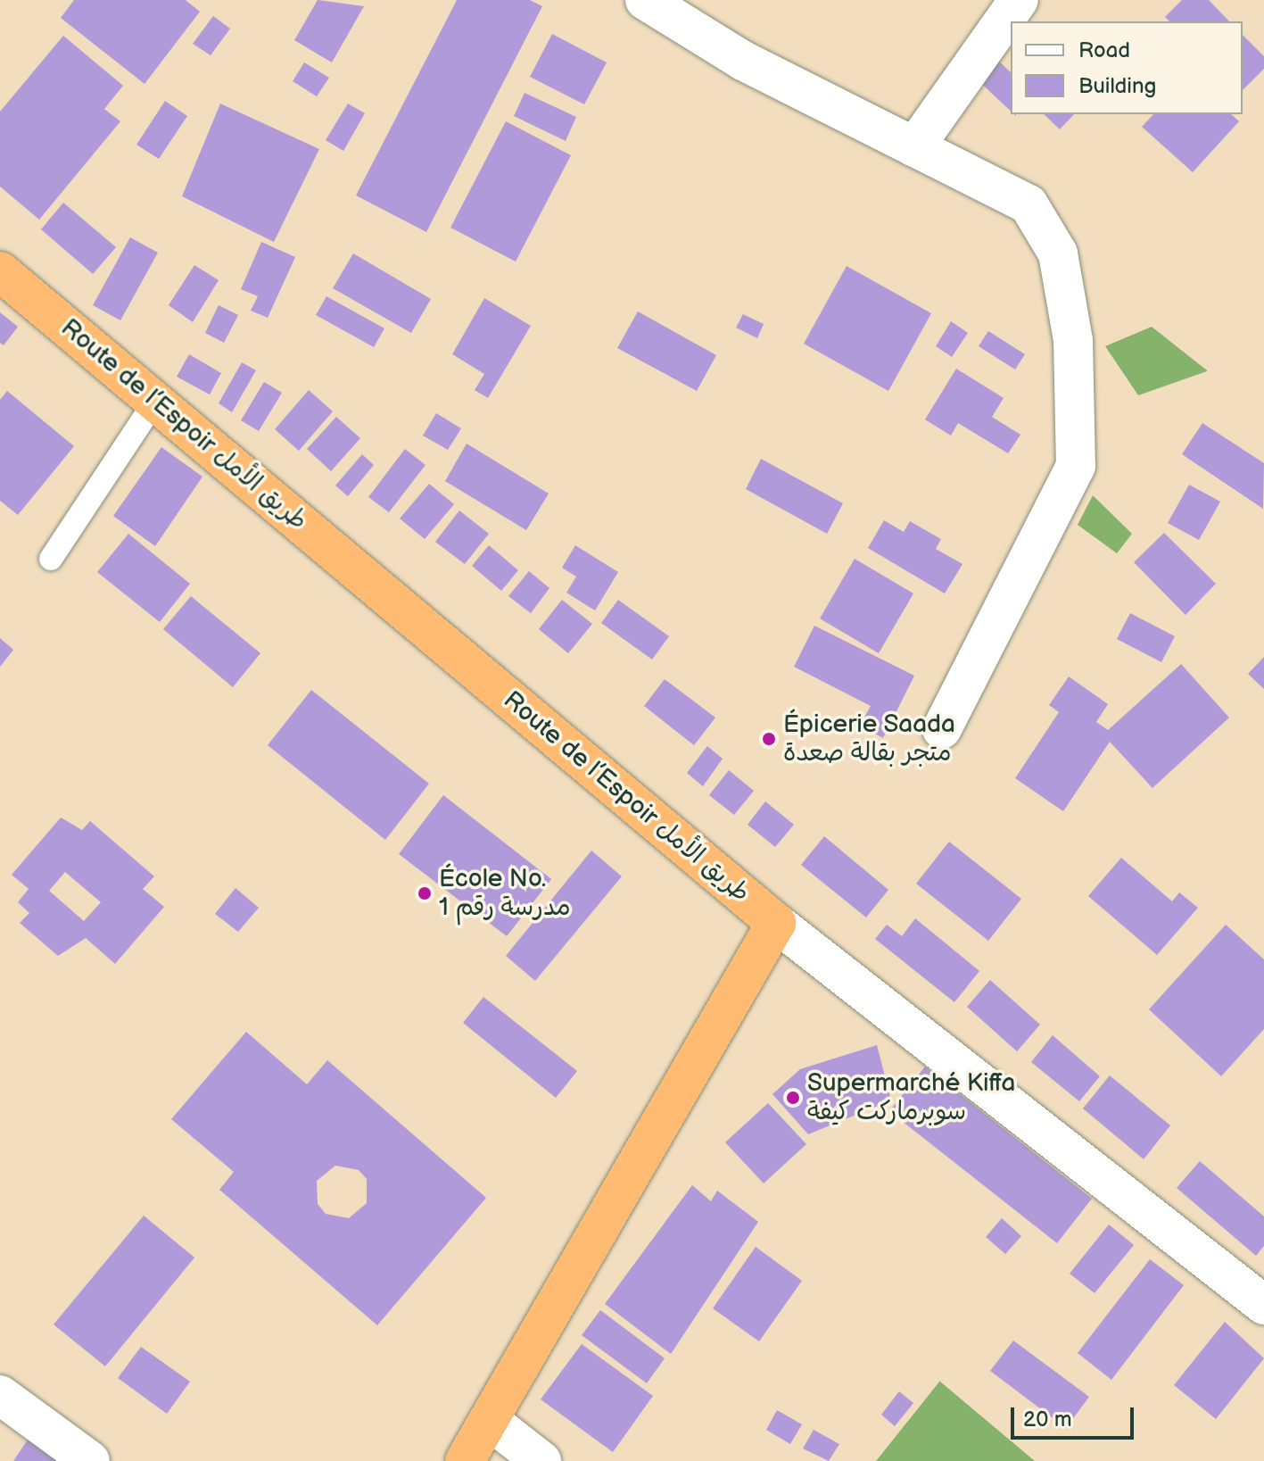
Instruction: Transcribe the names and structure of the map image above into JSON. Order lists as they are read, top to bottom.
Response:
{
  "streets": {
    "highway": ["Route de l’Espoir طريق الأمل"]
  },
  "places": ["Épicerie Saada متجر بقالة صعدة", "École No. 1 مدرسة رقم", "Supermarché Kiffa سوبرماركت كيفة"],
  "legend": ["Road", "Building"],
  "scale_bar": "20 m"
}
